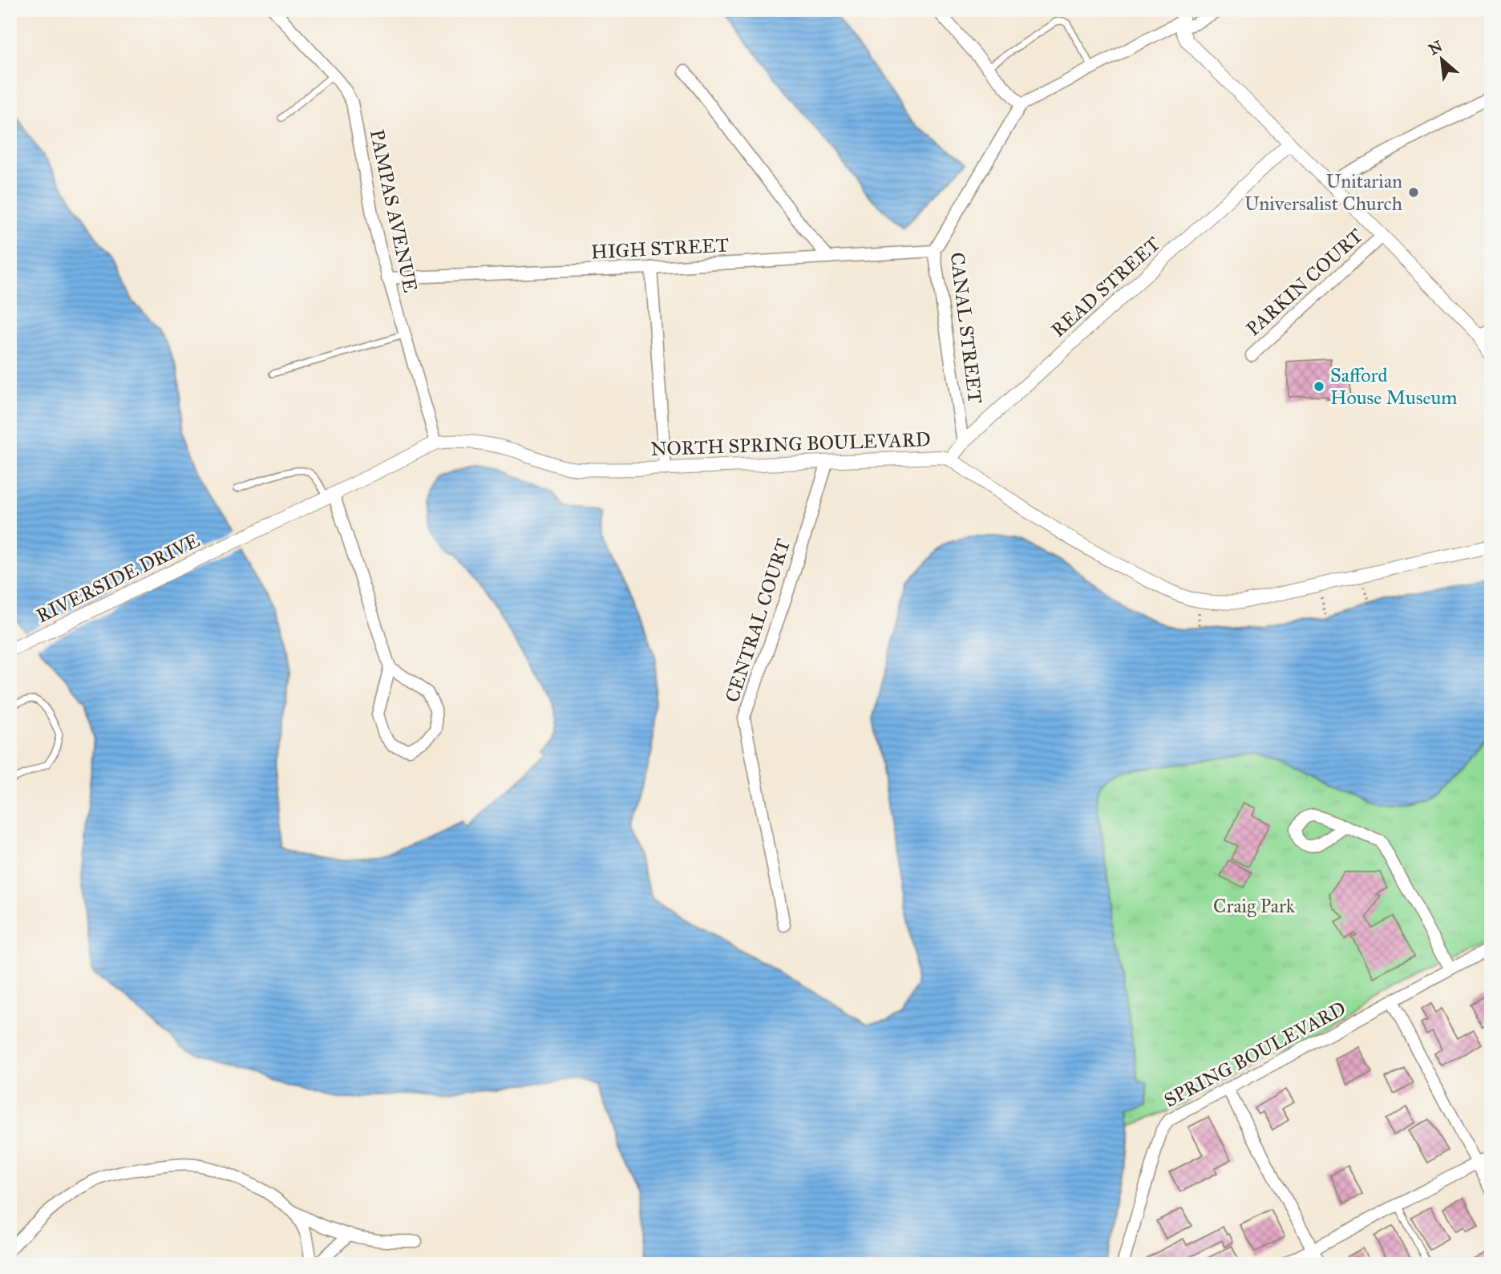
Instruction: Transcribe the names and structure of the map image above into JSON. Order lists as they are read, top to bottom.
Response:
{
  "streets": {
    "street": [
      "PAMPAS AVENUE",
      "HIGH STREET",
      "PARKIN COURT",
      "READ STREET",
      "CANAL STREET",
      "NORTH SPRING BOULEVARD",
      "RIVERSIDE DRIVE",
      "CENTRAL COURT",
      "SPRING BOULEVARD"
    ]
  },
  "crossings": [
    ["PAMPAS AVENUE", "HIGH STREET"],
    ["PAMPAS AVENUE", "NORTH SPRING BOULEVARD"],
    ["HIGH STREET", "CANAL STREET"],
    ["READ STREET", "CANAL STREET"],
    ["READ STREET", "NORTH SPRING BOULEVARD"],
    ["NORTH SPRING BOULEVARD", "RIVERSIDE DRIVE"],
    ["NORTH SPRING BOULEVARD", "CENTRAL COURT"]
  ],
  "parks": ["Craig Park"],
  "places": ["Unitarian Universalist Church", "Safford House Museum"],
  "north": "top left"
}
